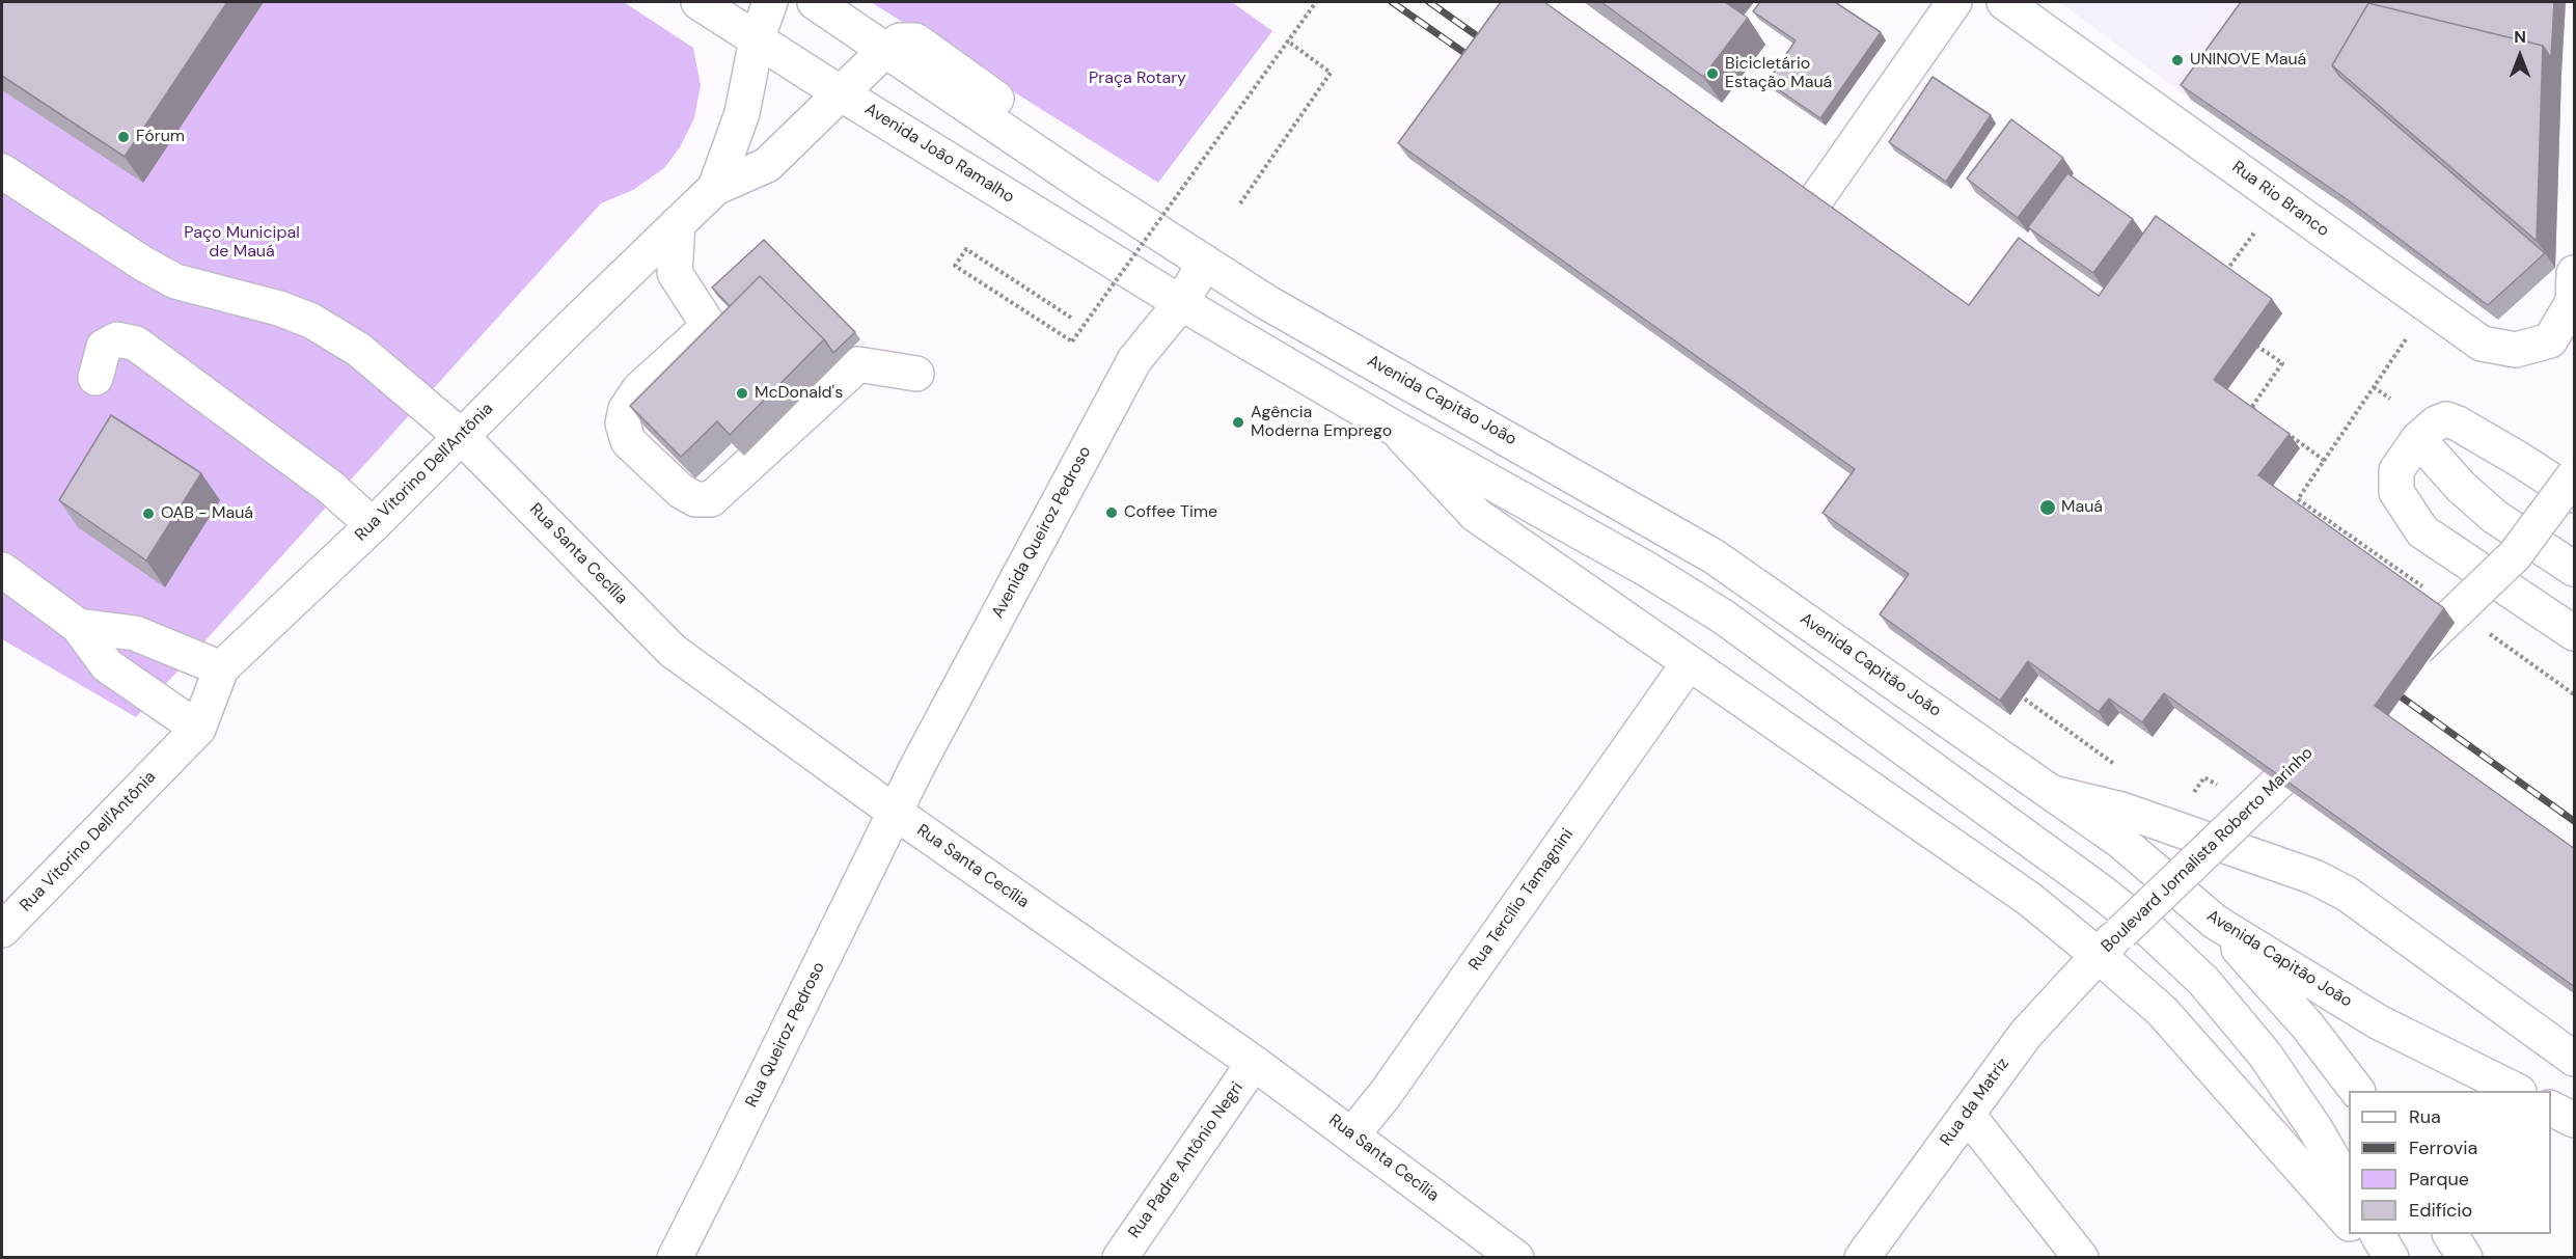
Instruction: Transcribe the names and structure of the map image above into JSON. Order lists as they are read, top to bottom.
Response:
{
  "streets": {
    "main road": [
      "Avenida João Ramalho",
      "Rua Rio Branco",
      "Avenida Capitão João",
      "Rua Vitorino Dell'Antônia",
      "Avenida Queiroz Pedroso",
      "Rua Santa Cecília",
      "Boulevard Jornalista Roberto Marinho",
      "Rua Tercílio Tamagnini",
      "Rua Queiroz Pedroso",
      "Rua da Matriz",
      "Rua Padre Antônio Negri"
    ]
  },
  "crossings": [
    ["Avenida João Ramalho", "Rua Vitorino Dell'Antônia"],
    ["Avenida João Ramalho", "Avenida Queiroz Pedroso"],
    ["Avenida Capitão João", "Avenida Queiroz Pedroso"],
    ["Rua Vitorino Dell'Antônia", "Rua Santa Cecília"],
    ["Avenida Queiroz Pedroso", "Rua Santa Cecília"],
    ["Avenida Queiroz Pedroso", "Rua Queiroz Pedroso"],
    ["Rua Santa Cecília", "Rua Tercílio Tamagnini"],
    ["Rua Santa Cecília", "Rua Queiroz Pedroso"],
    ["Rua Santa Cecília", "Rua Padre Antônio Negri"],
    ["Boulevard Jornalista Roberto Marinho", "Rua da Matriz"]
  ],
  "parks": ["Praça Rotary", "Paço Municipal de Mauá"],
  "places": [
    "UNINOVE Mauá",
    "Bicicletário Estação Mauá",
    "Fórum",
    "McDonald's",
    "Agência Moderna Emprego",
    "Mauá",
    "Coffee Time",
    "OAB - Mauá"
  ],
  "legend": [
    "Rua",
    "Ferrovia",
    "Parque",
    "Edifício"
  ],
  "north": "top"
}
